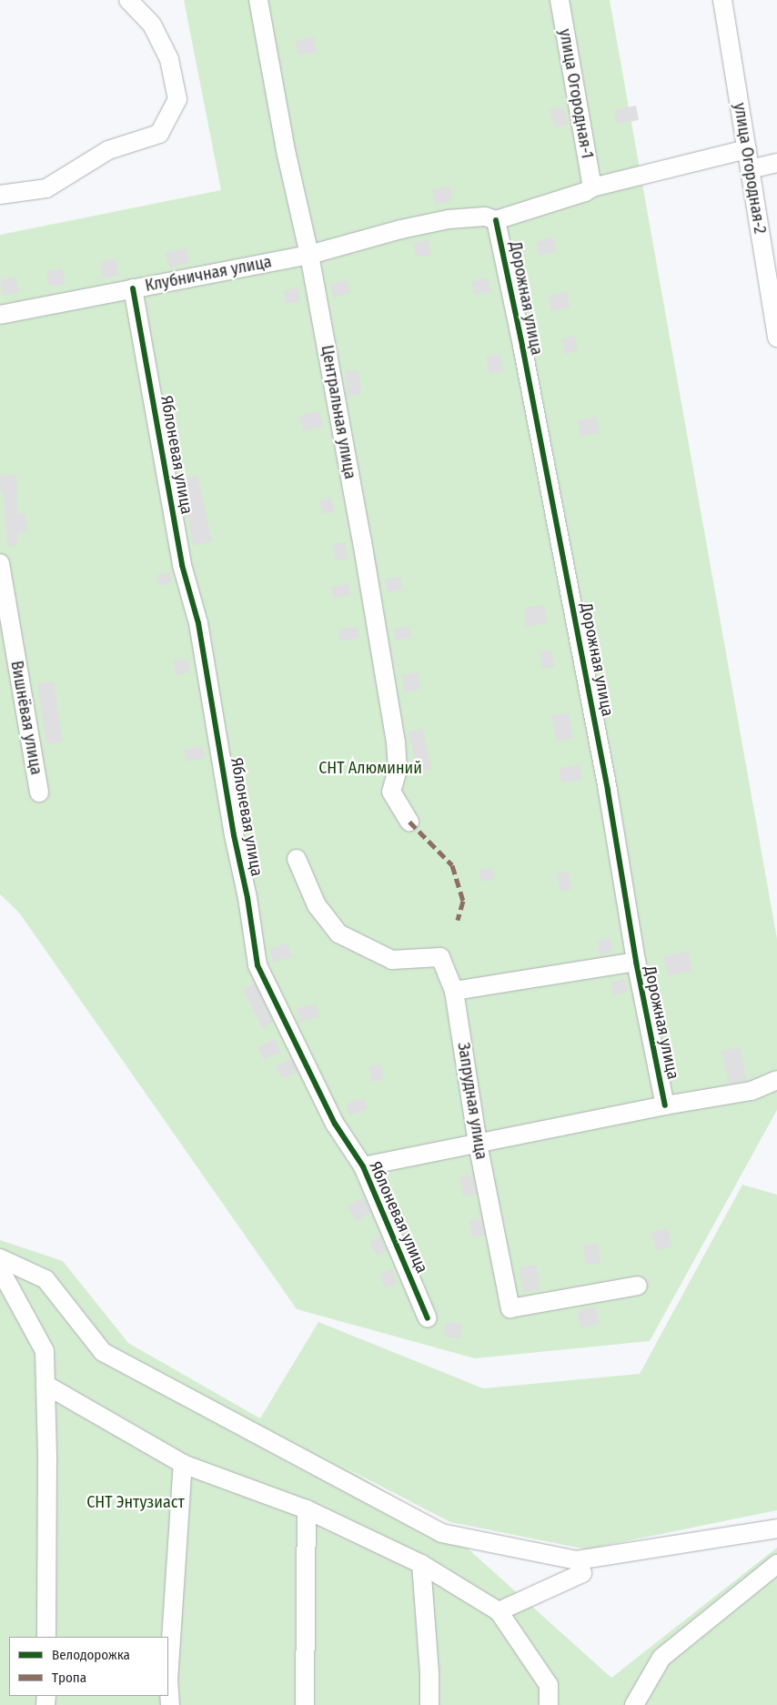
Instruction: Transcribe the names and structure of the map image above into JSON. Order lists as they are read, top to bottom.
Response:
{
  "streets": {
    "street": [
      "улица Огородная-1",
      "улица Огородная-2",
      "Клубничная улица",
      "Дорожная улица",
      "Центральная улица",
      "Яблоневая улица",
      "Вишнёвая улица",
      "Запрудная улица"
    ]
  },
  "crossings": [
    ["Клубничная улица", "Дорожная улица"],
    ["Клубничная улица", "Центральная улица"],
    ["Клубничная улица", "Яблоневая улица"]
  ],
  "parks": ["СНТ Алюминий", "СНТ Энтузиаст"],
  "legend": ["Велодорожка", "Тропа"]
}
